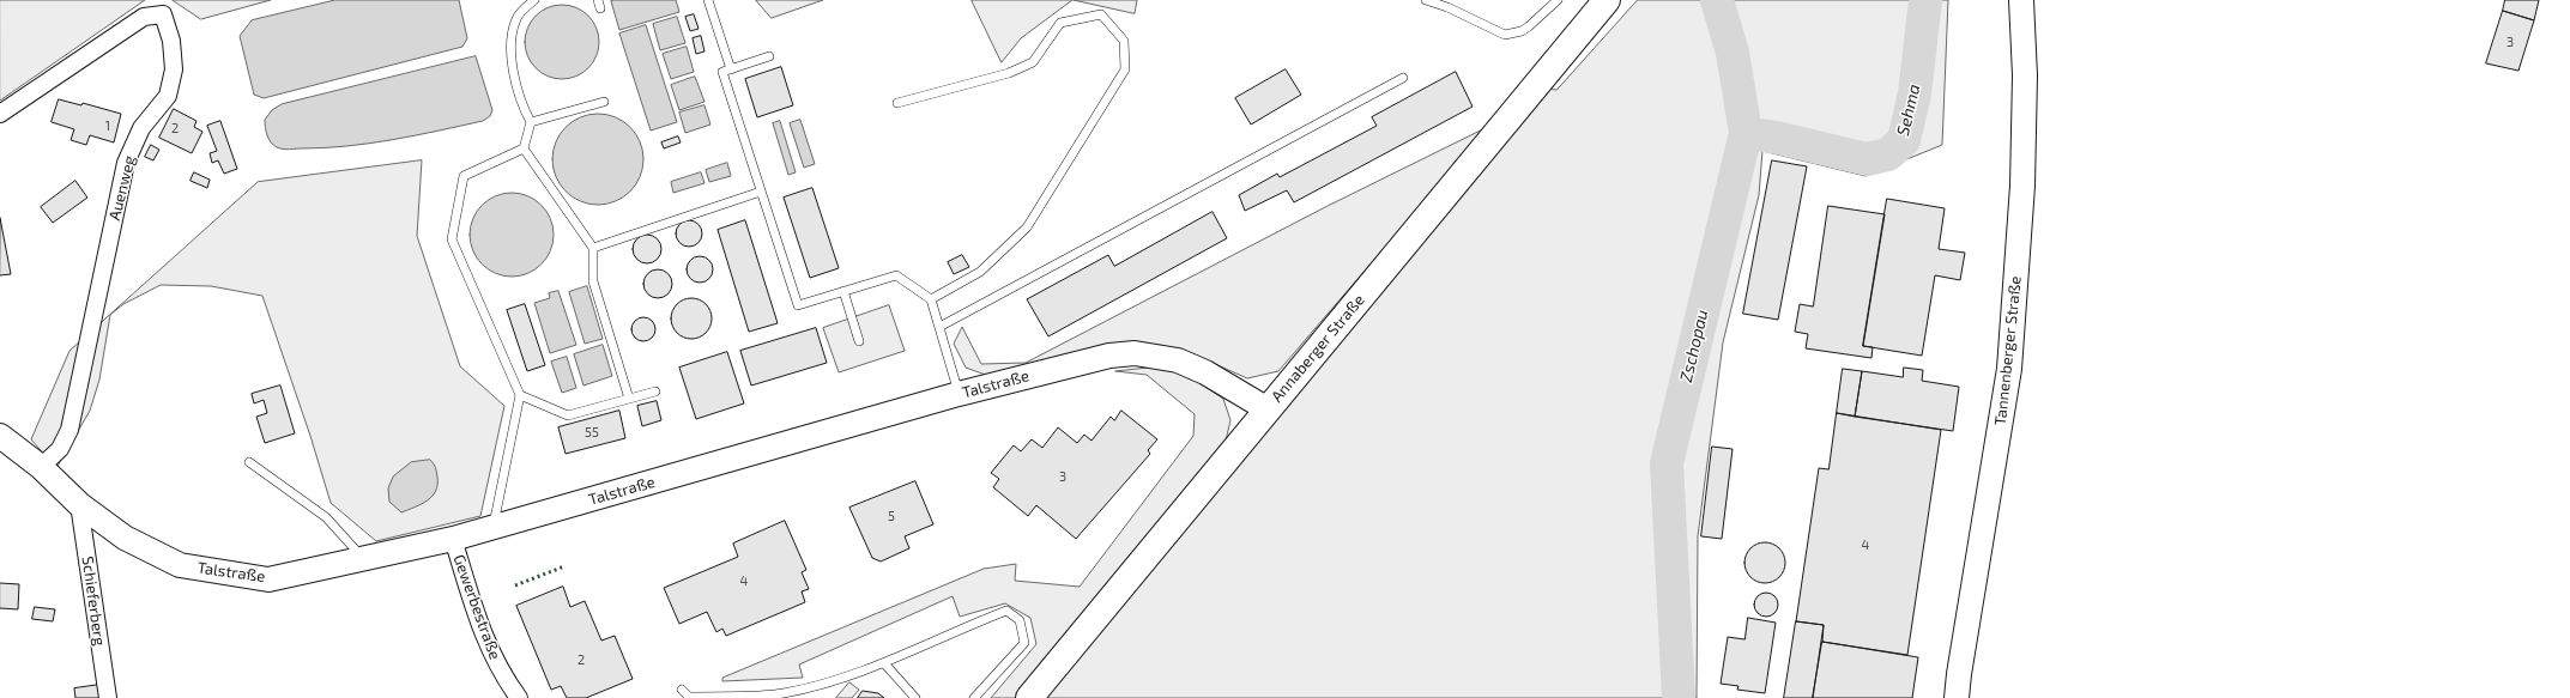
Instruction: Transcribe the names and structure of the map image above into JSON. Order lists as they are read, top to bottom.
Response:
{
  "streets": {
    "main road": ["Annaberger Straße", "Tannenberger Straße", "Talstraße"],
    "street": ["Auenweg", "Schieferberg", "Gewerbestraße"]
  },
  "crossings": [
    ["Auenweg", "Talstraße"],
    ["Annaberger Straße", "Talstraße"],
    ["Talstraße", "Schieferberg"],
    ["Talstraße", "Gewerbestraße"]
  ],
  "water": ["Sehma", "Zschopau"],
  "house_numbers": [
    "3",
    "1",
    "2",
    "55",
    "3",
    "5",
    "4",
    "4",
    "2"
  ]
}
